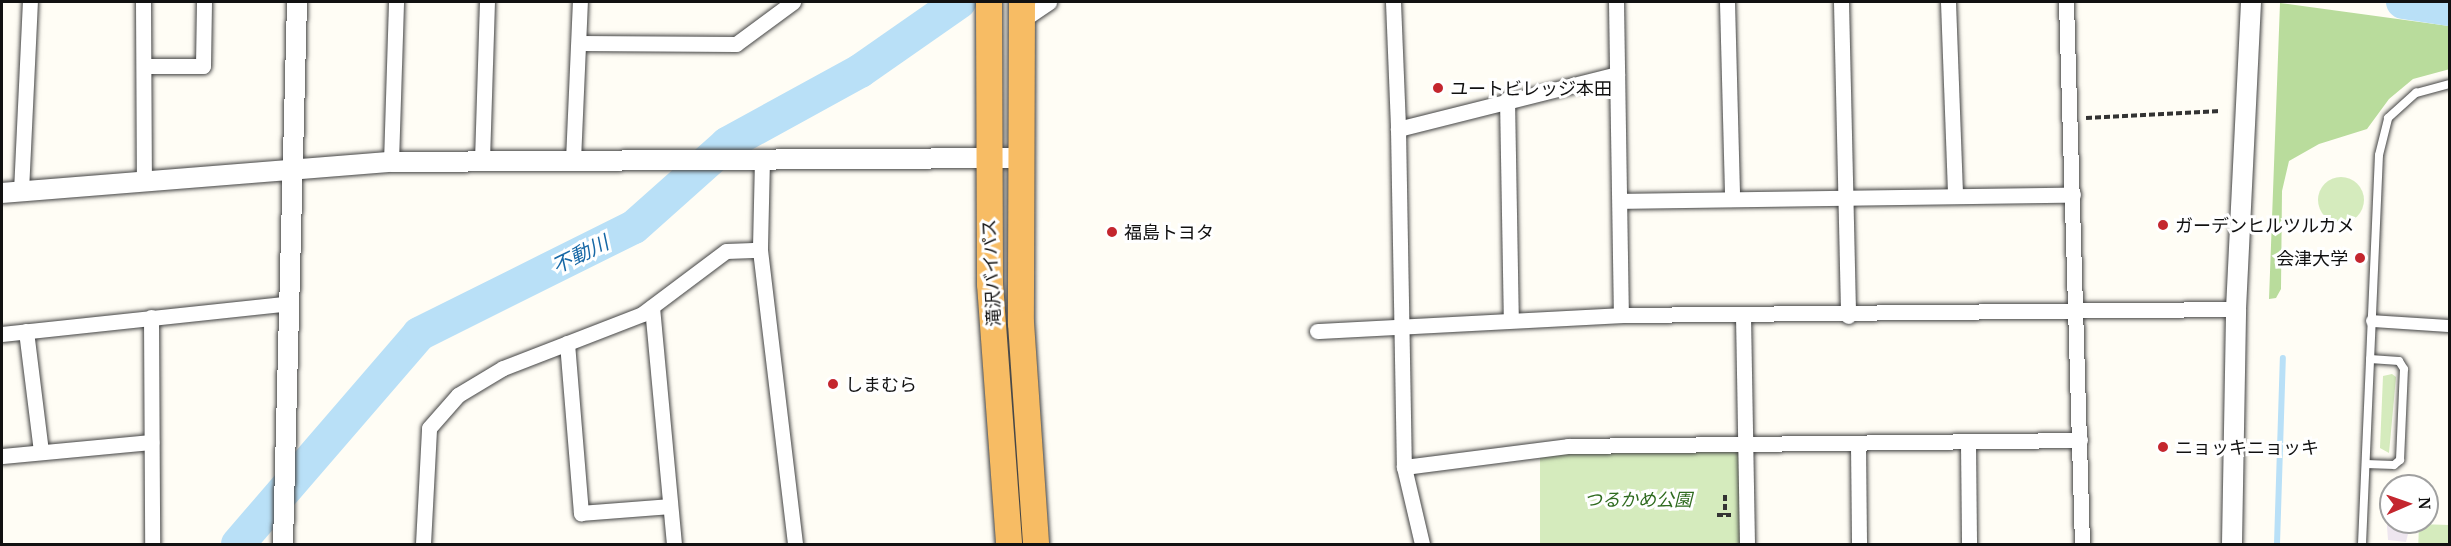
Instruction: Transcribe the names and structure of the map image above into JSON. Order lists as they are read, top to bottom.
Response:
{
  "streets": {
    "highway": ["滝沢バイパス"]
  },
  "water": ["不動川"],
  "parks": ["つるかめ公園"],
  "places": [
    "ユートビレッジ本田",
    "ガーデンヒルツルカメ",
    "福島トヨタ",
    "会津大学",
    "しまむら",
    "ニョッキニョッキ"
  ],
  "north": "right"
}
